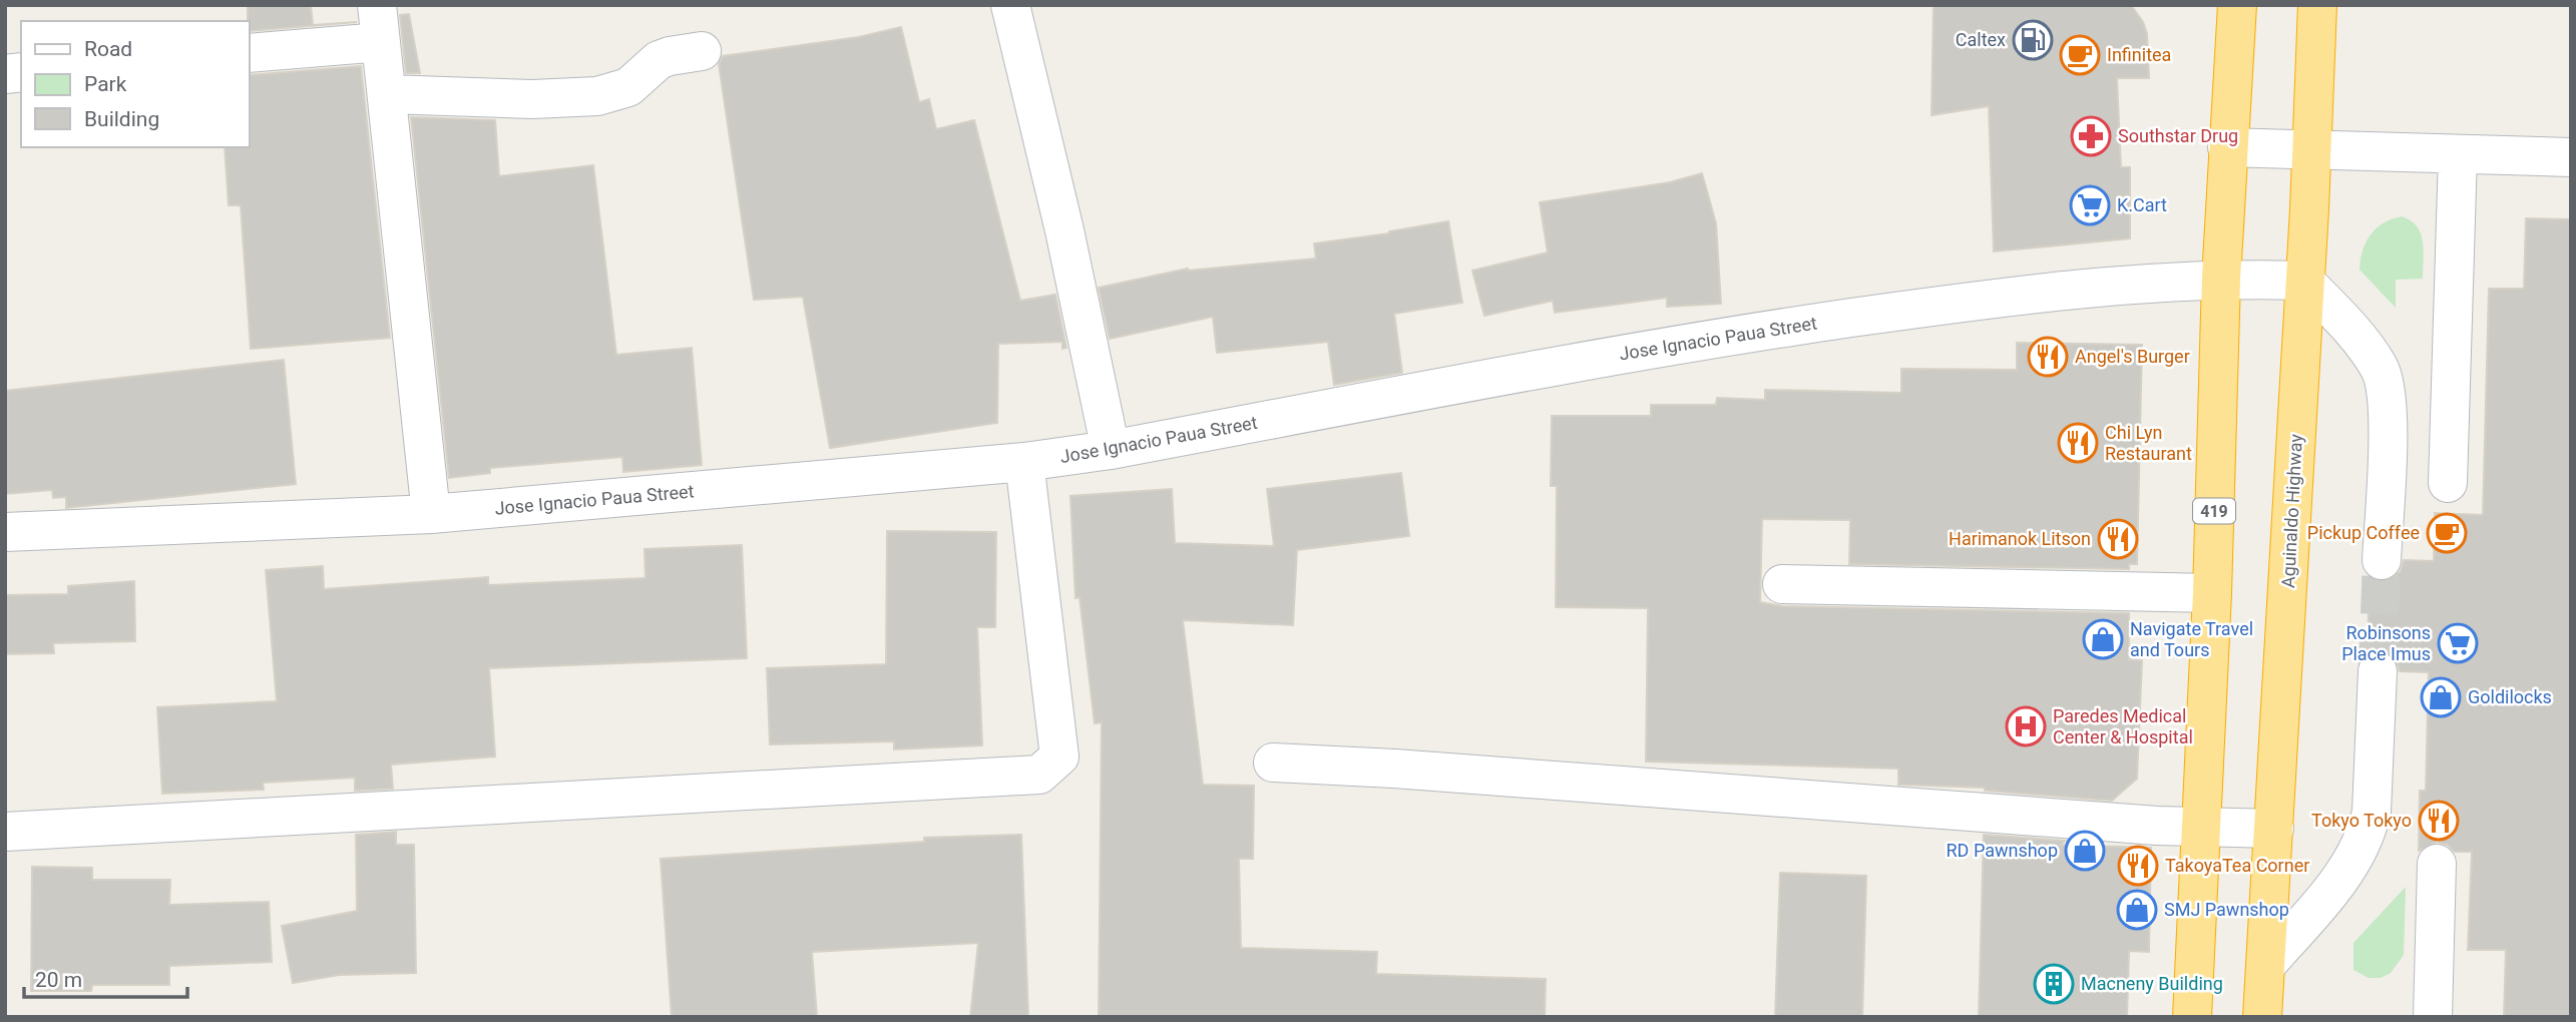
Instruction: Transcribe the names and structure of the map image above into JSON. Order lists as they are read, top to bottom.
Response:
{
  "streets": {
    "highway": ["419", "Aguinaldo Highway"],
    "street": ["Jose Ignacio Paua Street"]
  },
  "crossings": [
    ["Jose Ignacio Paua Street", "419"],
    ["Jose Ignacio Paua Street", "Aguinaldo Highway"]
  ],
  "places": {
    "fuel station": ["Caltex"],
    "cafe": ["Infinitea", "Pickup Coffee"],
    "pharmacy": ["Southstar Drug"],
    "supermarket": ["K.Cart", "Robinsons Place Imus"],
    "restaurant": [
      "Angel's Burger",
      "Chi Lyn Restaurant",
      "Harimanok Litson",
      "Tokyo Tokyo",
      "TakoyaTea Corner"
    ],
    "shop": [
      "Navigate Travel and Tours",
      "Goldilocks",
      "RD Pawnshop",
      "SMJ Pawnshop"
    ],
    "hospital": ["Paredes Medical Center & Hospital"],
    "building": ["Macneny Building"]
  },
  "legend": ["Road", "Park", "Building"],
  "scale_bar": "20 m"
}
